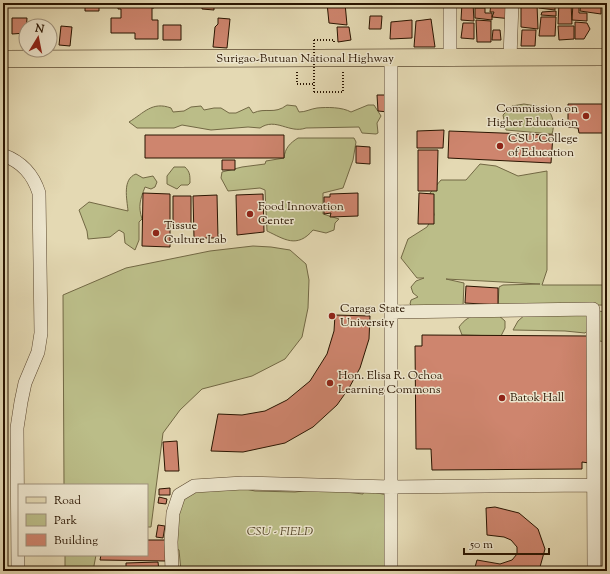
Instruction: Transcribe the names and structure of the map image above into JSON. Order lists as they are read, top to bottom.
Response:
{
  "streets": {
    "main road": ["Surigao-Butuan National Highway"]
  },
  "parks": ["CSU - FIELD"],
  "places": [
    "Commission on Higher Education",
    "CSU-College of Education",
    "Food Innovation Center",
    "Tissue Culture Lab",
    "Caraga State University",
    "Hon. Elisa R. Ochoa Learning Commons",
    "Batok Hall"
  ],
  "legend": ["Road", "Park", "Building"],
  "scale_bar": "50 m",
  "north": "top"
}
